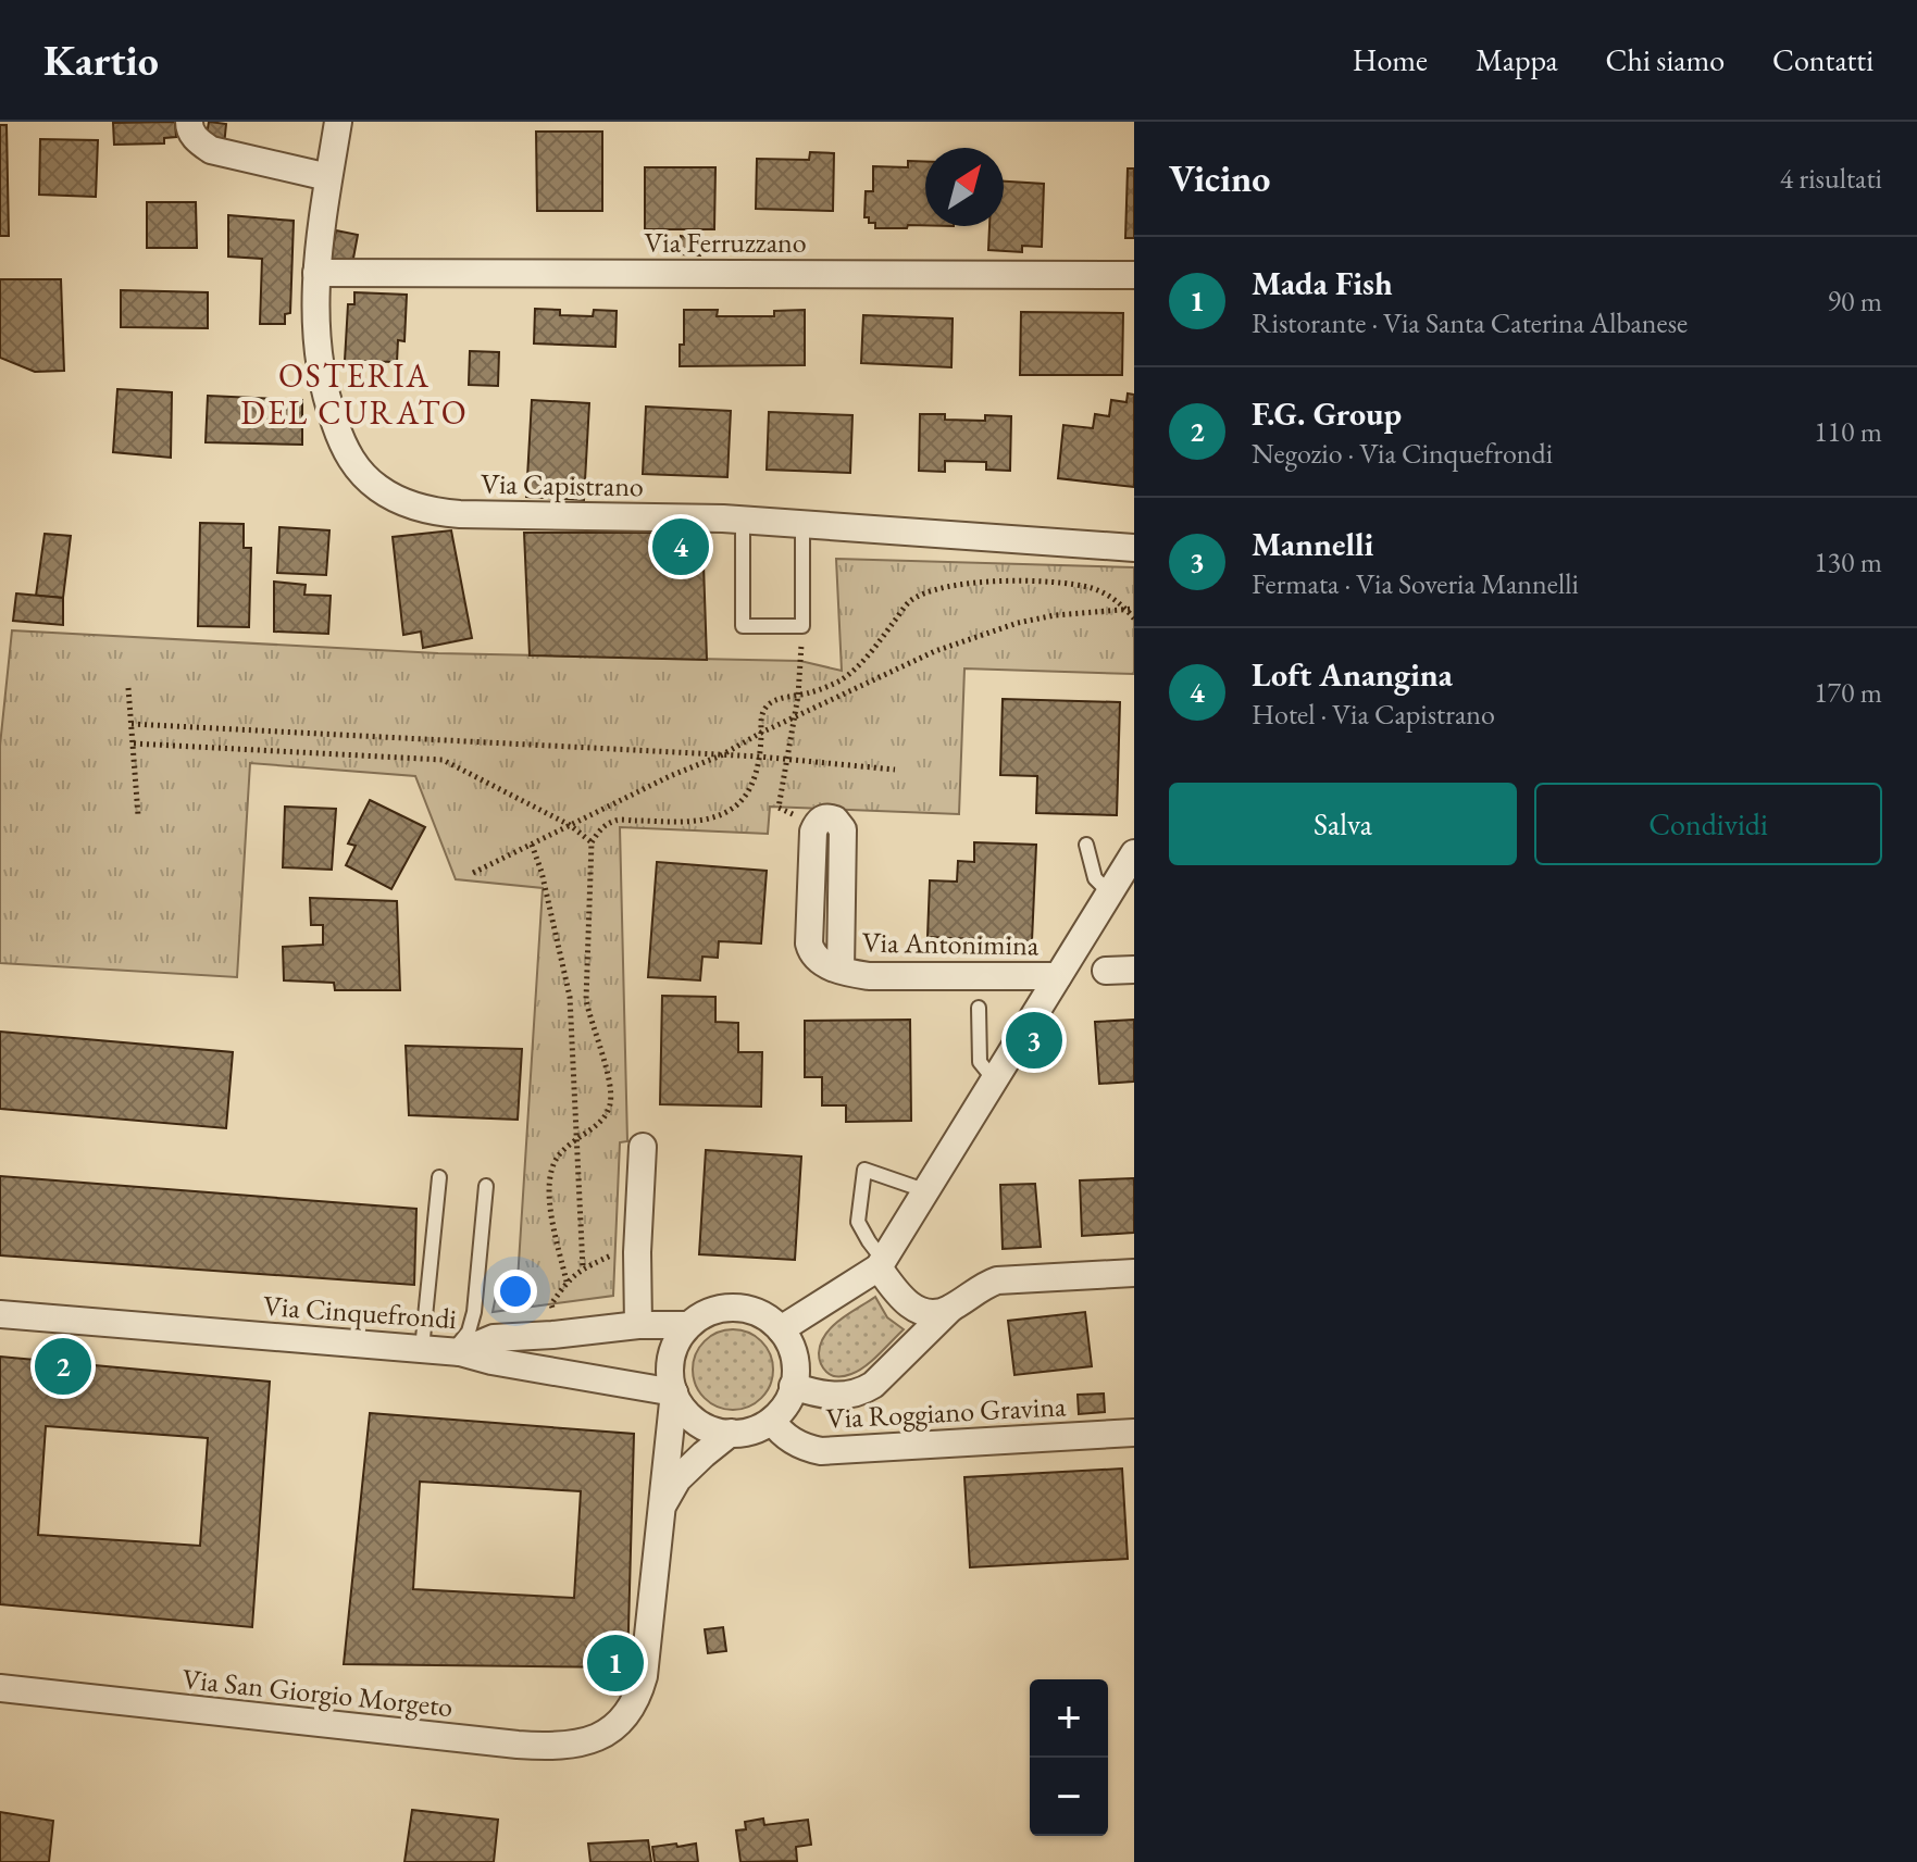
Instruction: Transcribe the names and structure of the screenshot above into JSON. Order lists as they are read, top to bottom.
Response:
{
  "streets": {
    "street": [
      "Via Ferruzzano",
      "Via Capistrano",
      "Via Antonimina",
      "Via Cinquefrondi",
      "Via Roggiano Gravina",
      "Via San Giorgio Morgeto"
    ]
  },
  "crossings": [
    ["Via Ferruzzano", "Via Capistrano"],
    ["Via Cinquefrondi", "Via Roggiano Gravina"]
  ],
  "districts": ["OSTERIA DEL CURATO"],
  "north": "top right",
  "page": {
    "header": "Kartio",
    "nav": [
      "Home",
      "Mappa",
      "Chi siamo",
      "Contatti"
    ],
    "heading": ["Vicino", "4 risultati"],
    "list": [
      {
        "mark": "1",
        "name": "Mada Fish",
        "note": "Ristorante · Via Santa Caterina Albanese",
        "value": "90 m"
      },
      {
        "mark": "2",
        "name": "F.G. Group",
        "note": "Negozio · Via Cinquefrondi",
        "value": "110 m"
      },
      {
        "mark": "3",
        "name": "Mannelli",
        "note": "Fermata · Via Soveria Mannelli",
        "value": "130 m"
      },
      {
        "mark": "4",
        "name": "Loft Anangina",
        "note": "Hotel · Via Capistrano",
        "value": "170 m"
      }
    ],
    "pins": [
      "4",
      "3",
      "2",
      "1"
    ],
    "buttons": ["Salva", "Condividi"],
    "map_buttons": ["+", "−"]
  }
}
